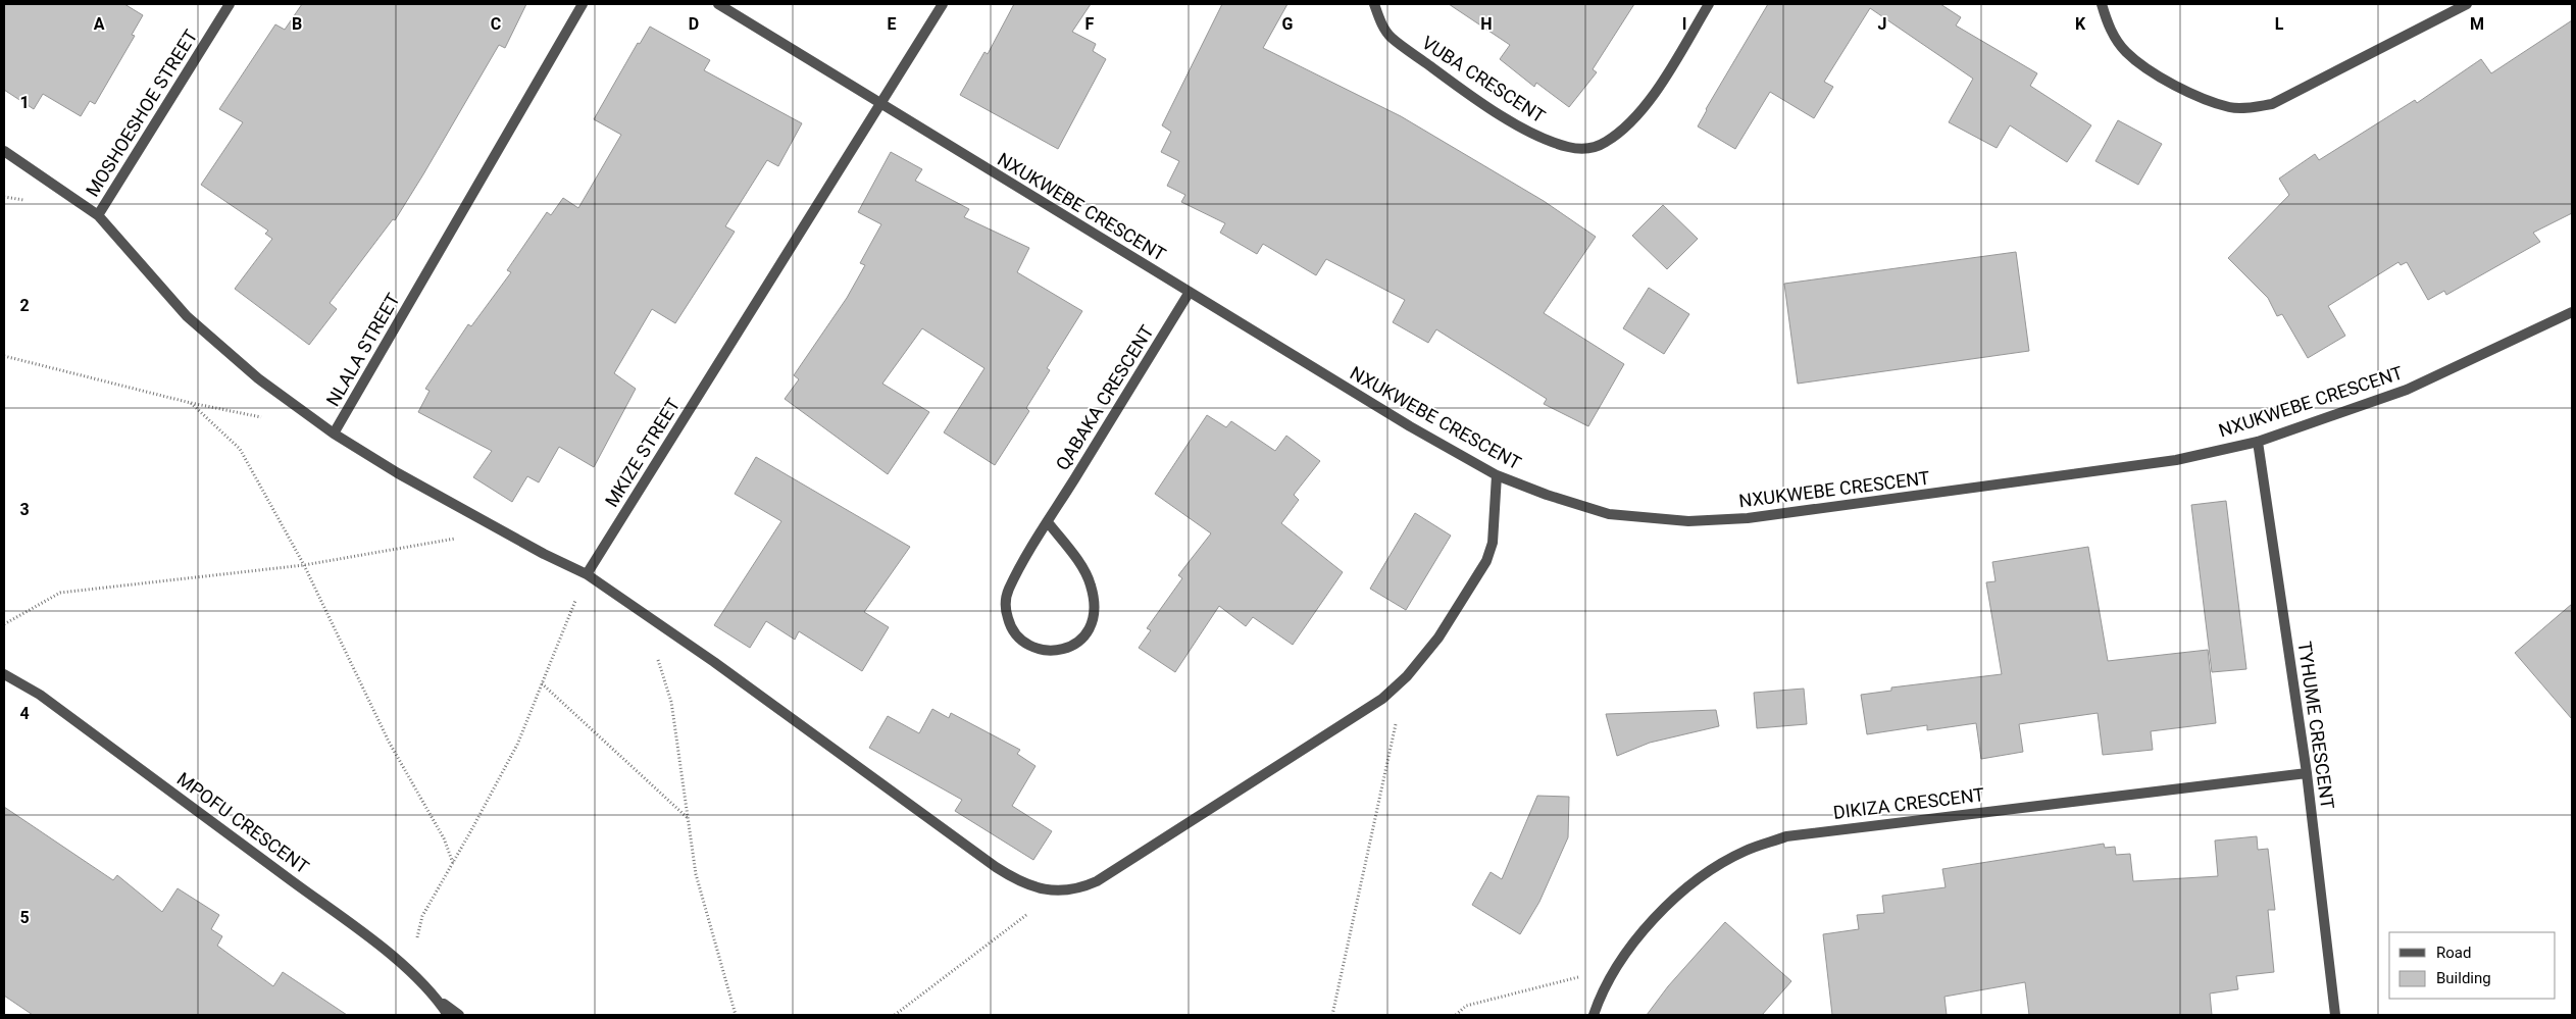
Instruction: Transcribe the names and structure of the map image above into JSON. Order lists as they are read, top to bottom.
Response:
{
  "streets": {
    "street": [
      "VUBA CRESCENT",
      "MOSHOESHOE STREET",
      "NXUKWEBE CRESCENT",
      "NLALA STREET",
      "QABAKA CRESCENT",
      "MKIZE STREET",
      "TYHUME CRESCENT",
      "DIKIZA CRESCENT",
      "MPOFU CRESCENT"
    ]
  },
  "crossings": [
    ["MOSHOESHOE STREET", "NLALA STREET"],
    ["NXUKWEBE CRESCENT", "QABAKA CRESCENT"],
    ["NXUKWEBE CRESCENT", "MKIZE STREET"],
    ["NXUKWEBE CRESCENT", "TYHUME CRESCENT"],
    ["TYHUME CRESCENT", "DIKIZA CRESCENT"]
  ],
  "legend": ["Road", "Building"],
  "grid": {
    "columns": [
      "A",
      "B",
      "C",
      "D",
      "E",
      "F",
      "G",
      "H",
      "I",
      "J",
      "K",
      "L",
      "M"
    ],
    "rows": [
      "1",
      "2",
      "3",
      "4",
      "5"
    ]
  }
}
